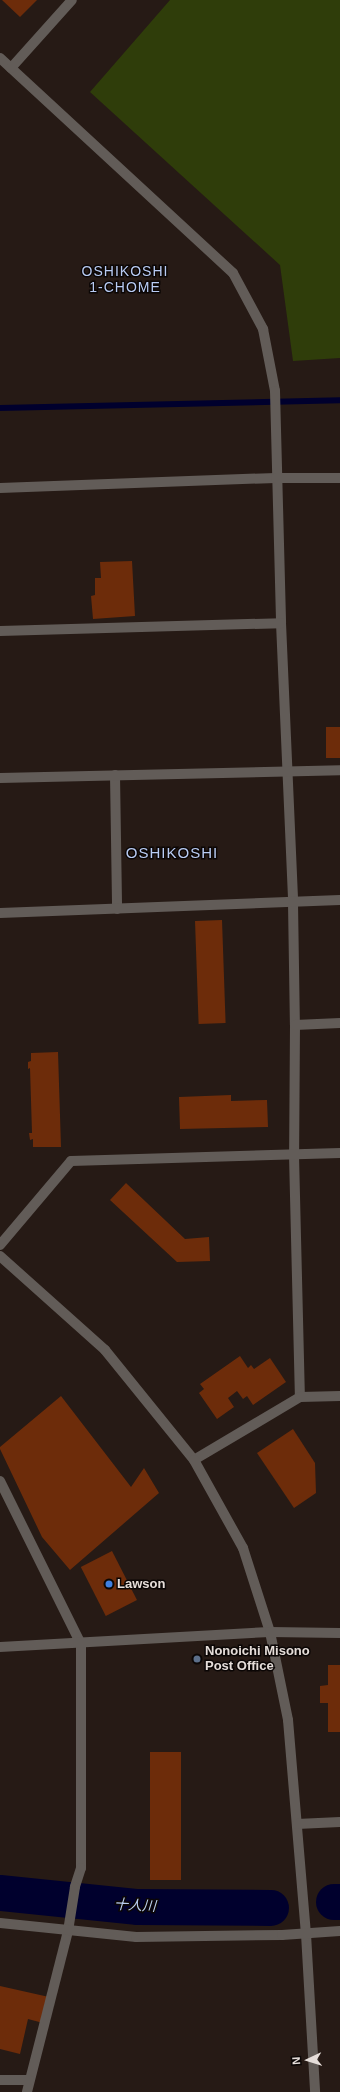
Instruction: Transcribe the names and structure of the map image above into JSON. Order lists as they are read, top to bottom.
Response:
{
  "districts": ["OSHIKOSHI 1-CHOME", "OSHIKOSHI"],
  "water": ["十人川"],
  "places": ["Lawson", "Nonoichi Misono Post Office"],
  "north": "left"
}
